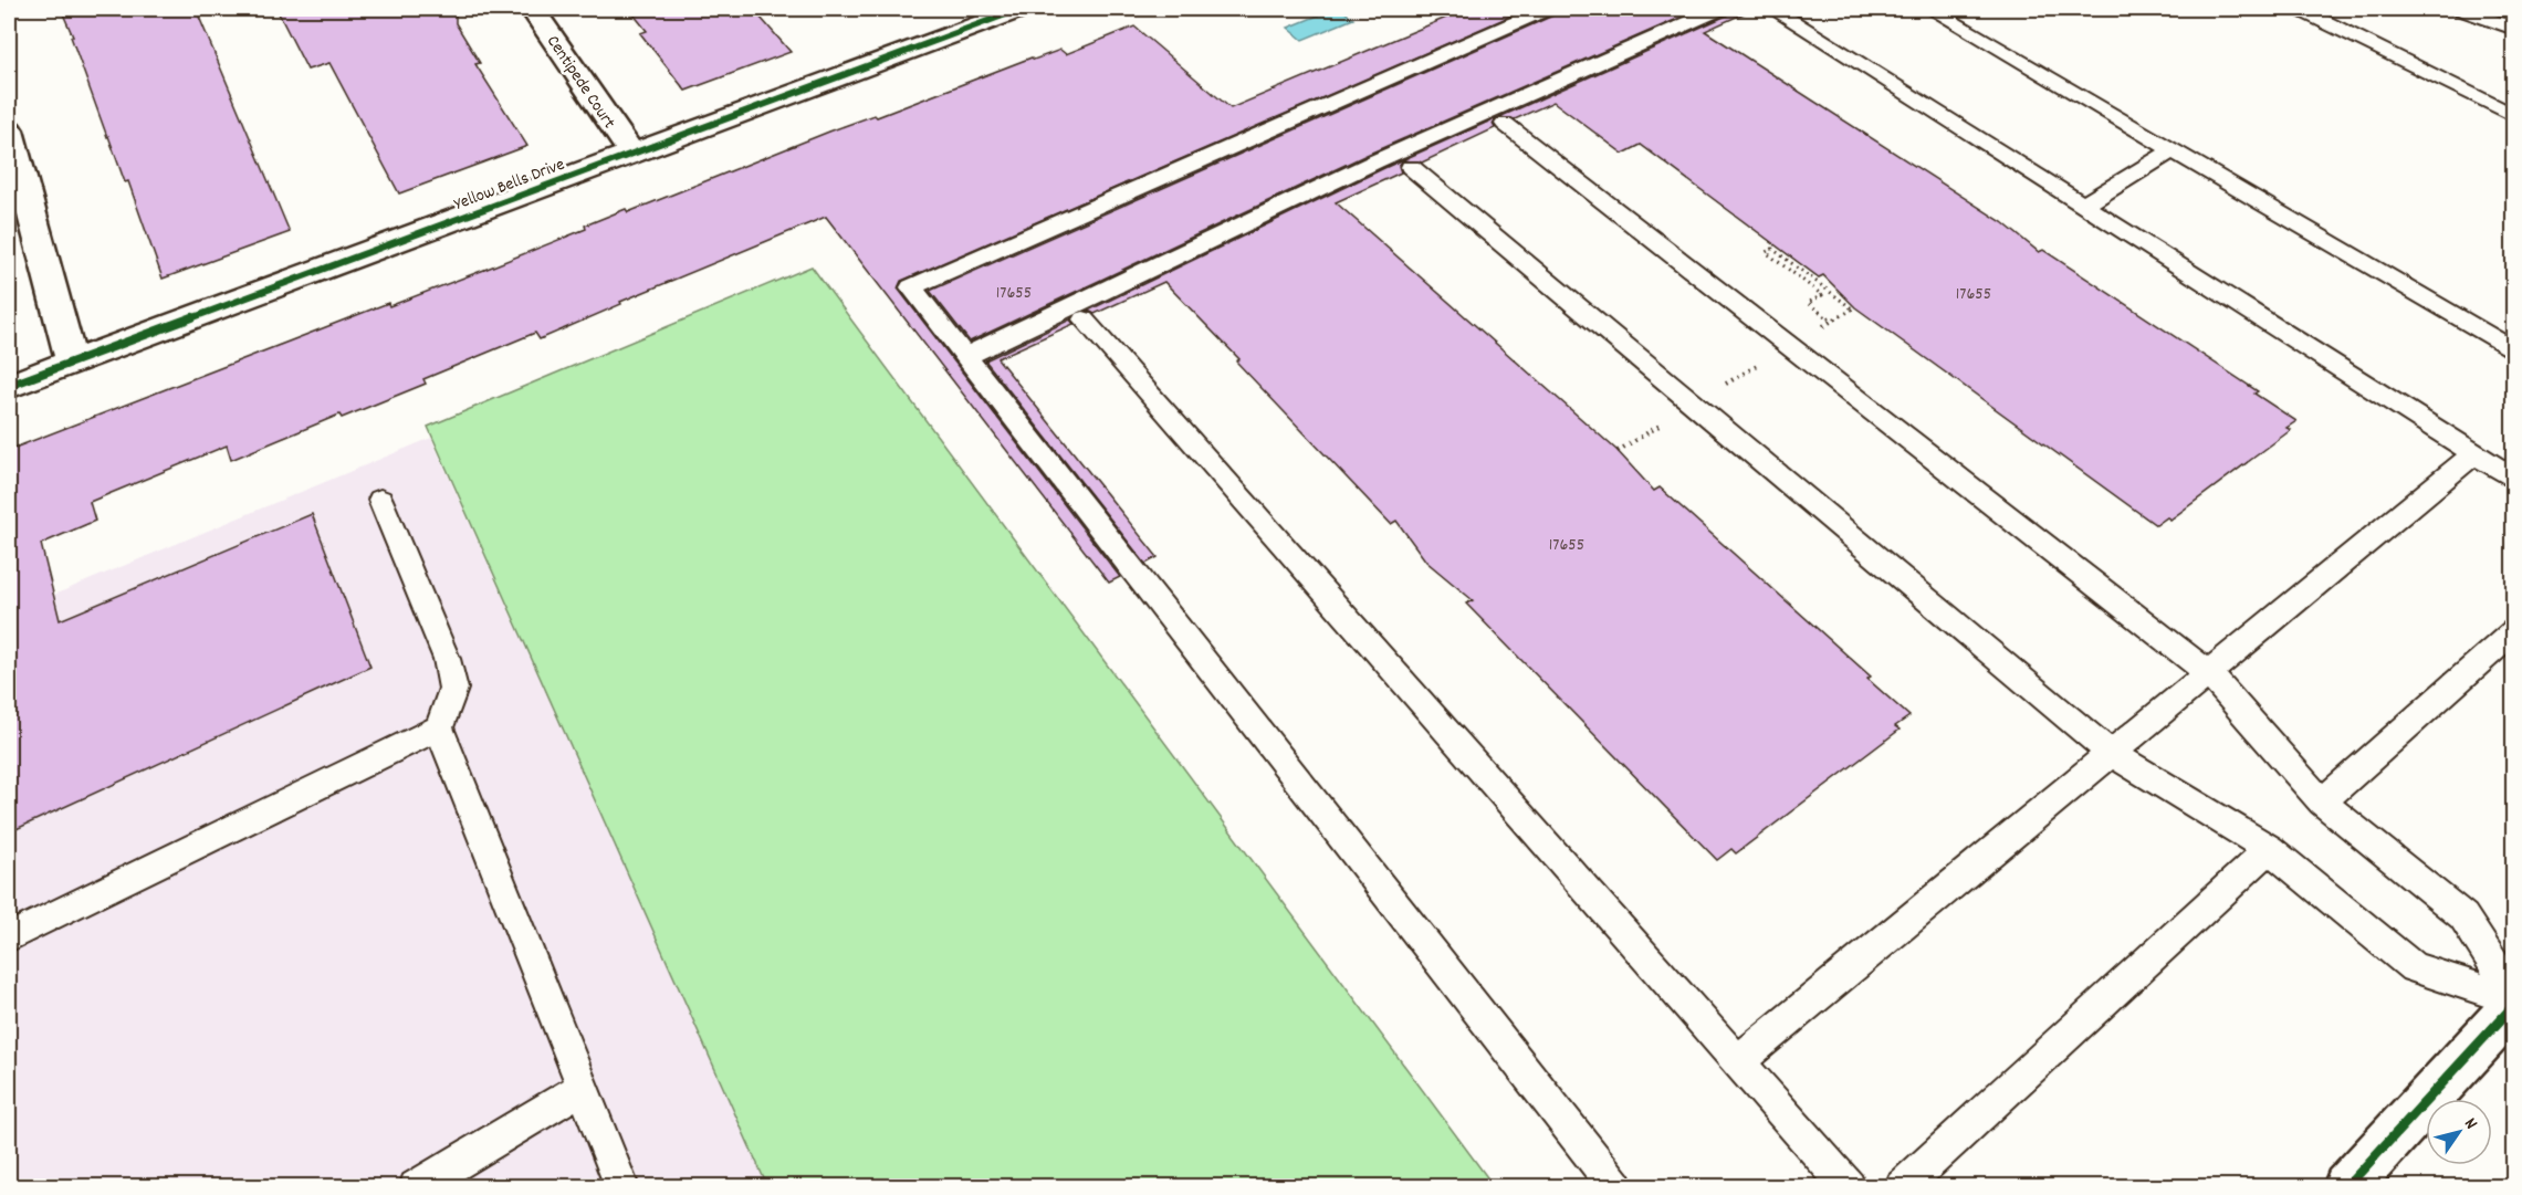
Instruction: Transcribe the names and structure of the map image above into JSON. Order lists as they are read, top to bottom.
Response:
{
  "streets": {
    "street": ["Centipede Court", "Yellow Bells Drive"]
  },
  "crossings": [
    ["Centipede Court", "Yellow Bells Drive"]
  ],
  "house_numbers": ["17655", "17655", "17655"],
  "north": "top right"
}
